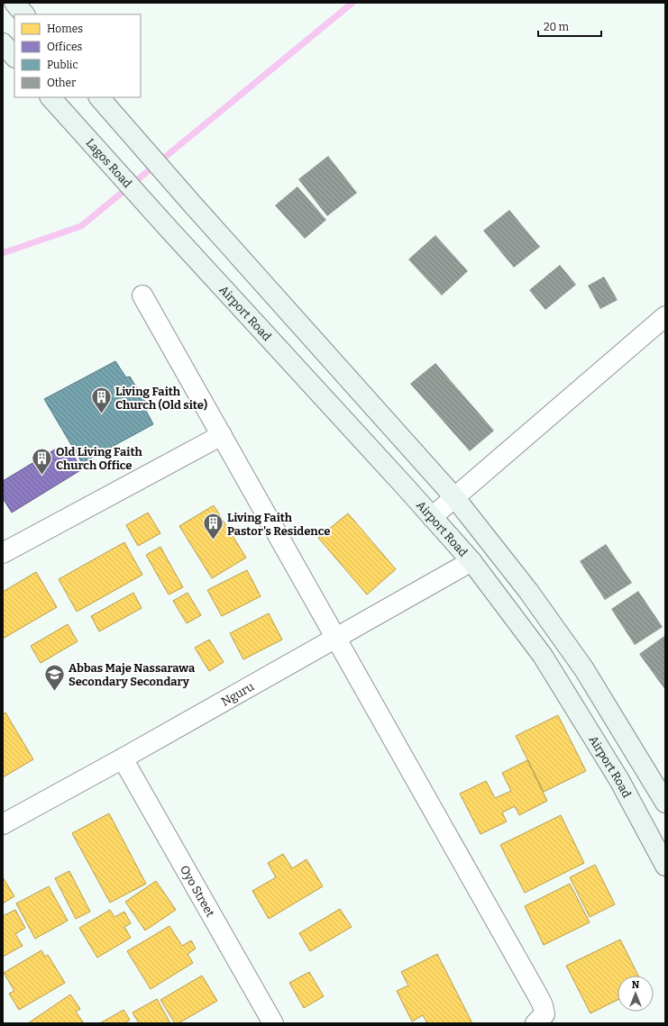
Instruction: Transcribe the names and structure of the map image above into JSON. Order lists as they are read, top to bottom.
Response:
{
  "streets": {
    "main road": ["Lagos Road", "Airport Road"],
    "street": ["Nguru", "Oyo Street"]
  },
  "crossings": [
    ["Lagos Road", "Airport Road"],
    ["Airport Road", "Nguru"],
    ["Nguru", "Oyo Street"]
  ],
  "places": {
    "building": ["Living Faith Church (Old site)", "Old Living Faith Church Office", "Living Faith Pastor's Residence"],
    "school or university": ["Abbas Maje Nassarawa Secondary Secondary"]
  },
  "legend": [
    "Homes",
    "Offices",
    "Public",
    "Other"
  ],
  "scale_bar": "20 m",
  "north": "top"
}
